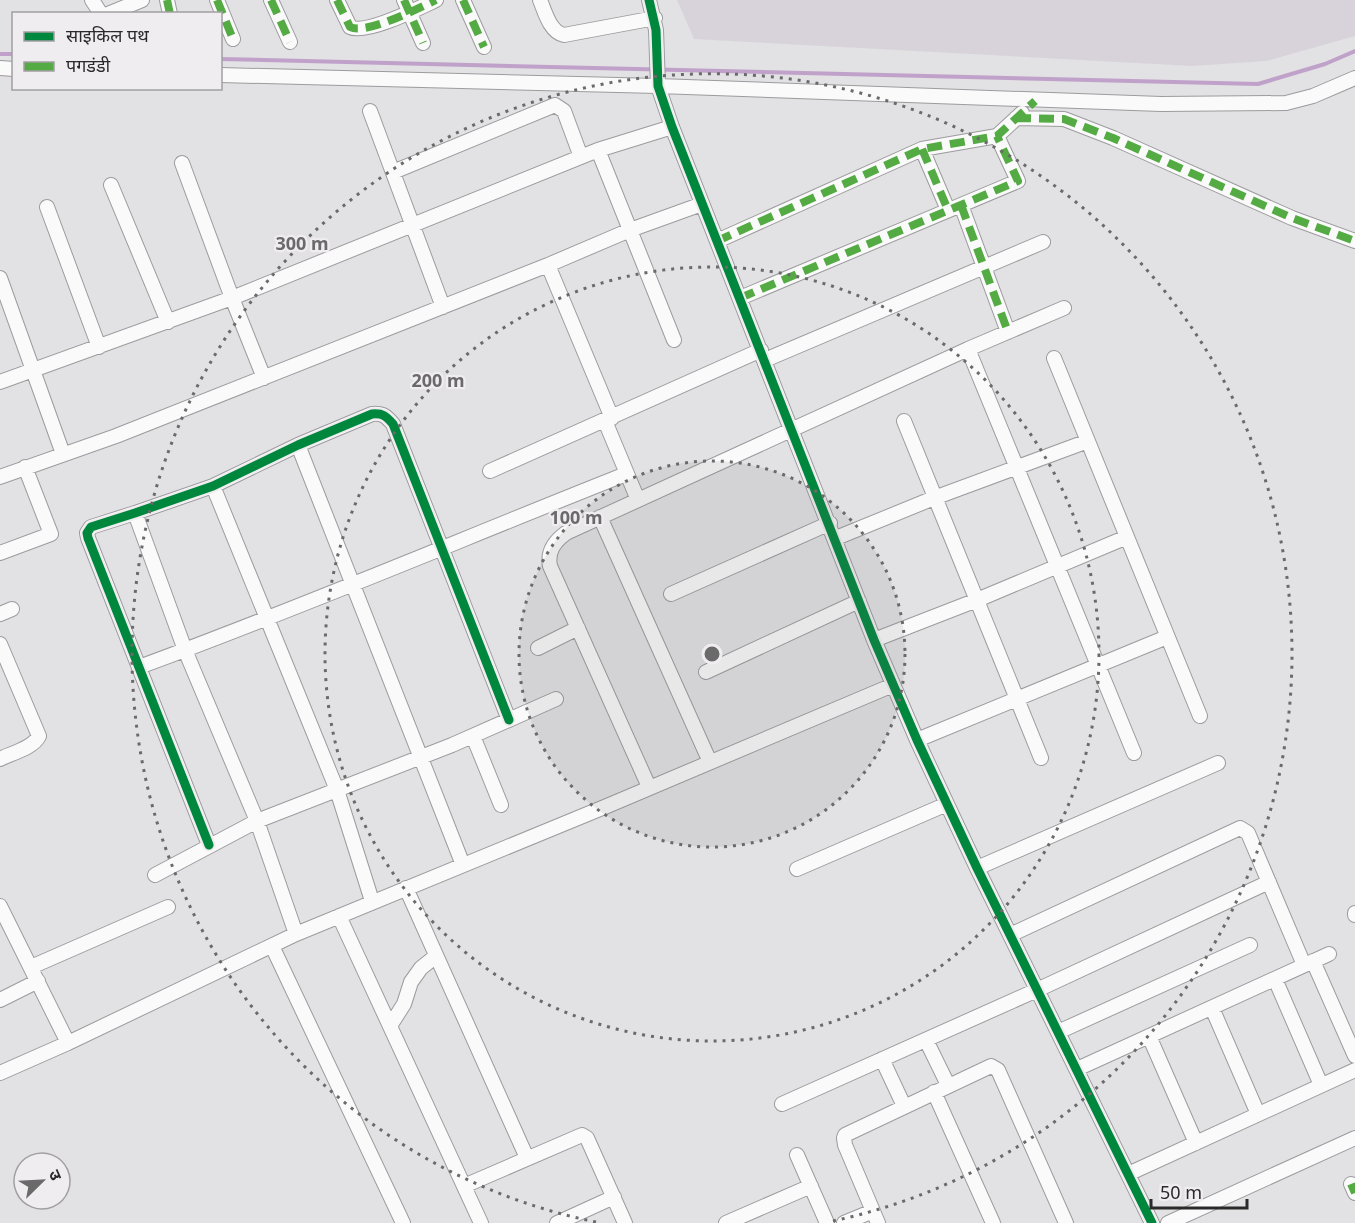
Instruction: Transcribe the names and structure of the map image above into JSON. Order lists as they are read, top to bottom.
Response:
{
  "legend": ["साइकिल पथ", "पगडंडी"],
  "scale_bar": "50 m",
  "north": "top right",
  "rings": ["300 m", "200 m", "100 m"]
}
